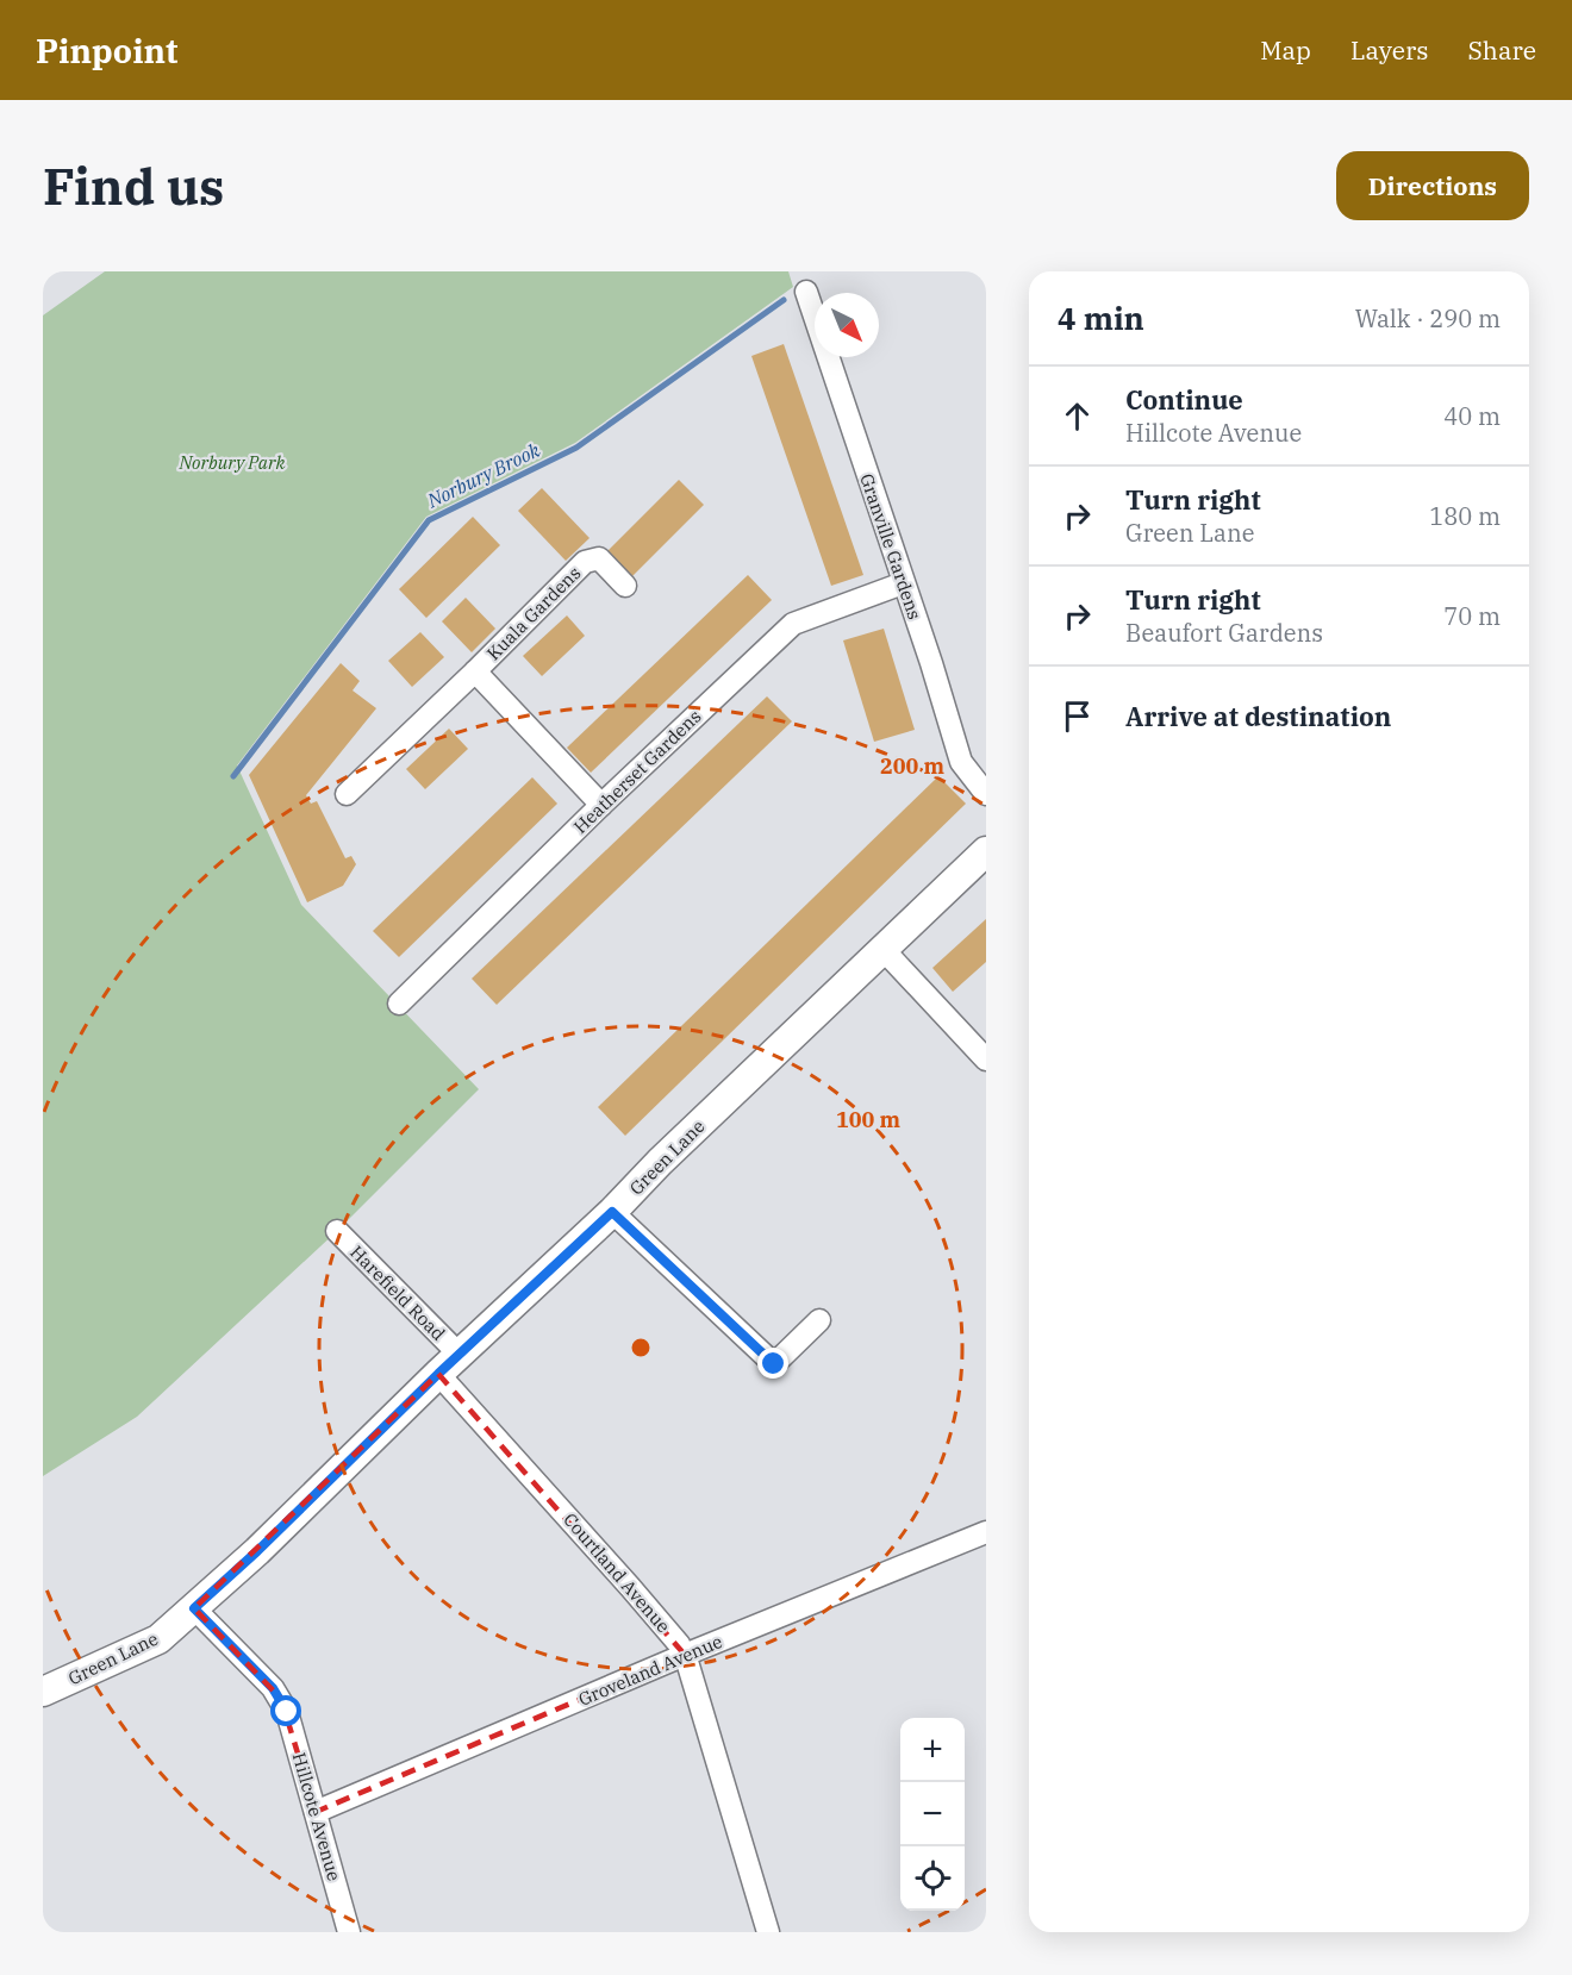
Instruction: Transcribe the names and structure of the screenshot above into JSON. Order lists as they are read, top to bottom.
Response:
{
  "streets": {
    "main road": ["Green Lane"],
    "street": [
      "Granville Gardens",
      "Kuala Gardens",
      "Heatherset Gardens",
      "Harefield Road",
      "Courtland Avenue",
      "Groveland Avenue",
      "Hillcote Avenue"
    ]
  },
  "crossings": [
    ["Granville Gardens", "Heatherset Gardens"],
    ["Kuala Gardens", "Heatherset Gardens"],
    ["Green Lane", "Harefield Road"],
    ["Green Lane", "Courtland Avenue"],
    ["Green Lane", "Hillcote Avenue"],
    ["Courtland Avenue", "Groveland Avenue"],
    ["Groveland Avenue", "Hillcote Avenue"]
  ],
  "water": ["Norbury Brook"],
  "parks": ["Norbury Park"],
  "north": "bottom right",
  "page": {
    "header": "Pinpoint",
    "nav": ["Map", "Layers", "Share"],
    "buttons": "Directions",
    "title": "Find us",
    "heading": ["4 min", "Walk · 290 m"],
    "list": [
      ["Continue", "Hillcote Avenue", "40 m"],
      ["Turn right", "Green Lane", "180 m"],
      ["Turn right", "Beaufort Gardens", "70 m"],
      "Arrive at destination"
    ],
    "map_buttons": ["+", "−"]
  },
  "rings": ["200 m", "100 m"]
}
